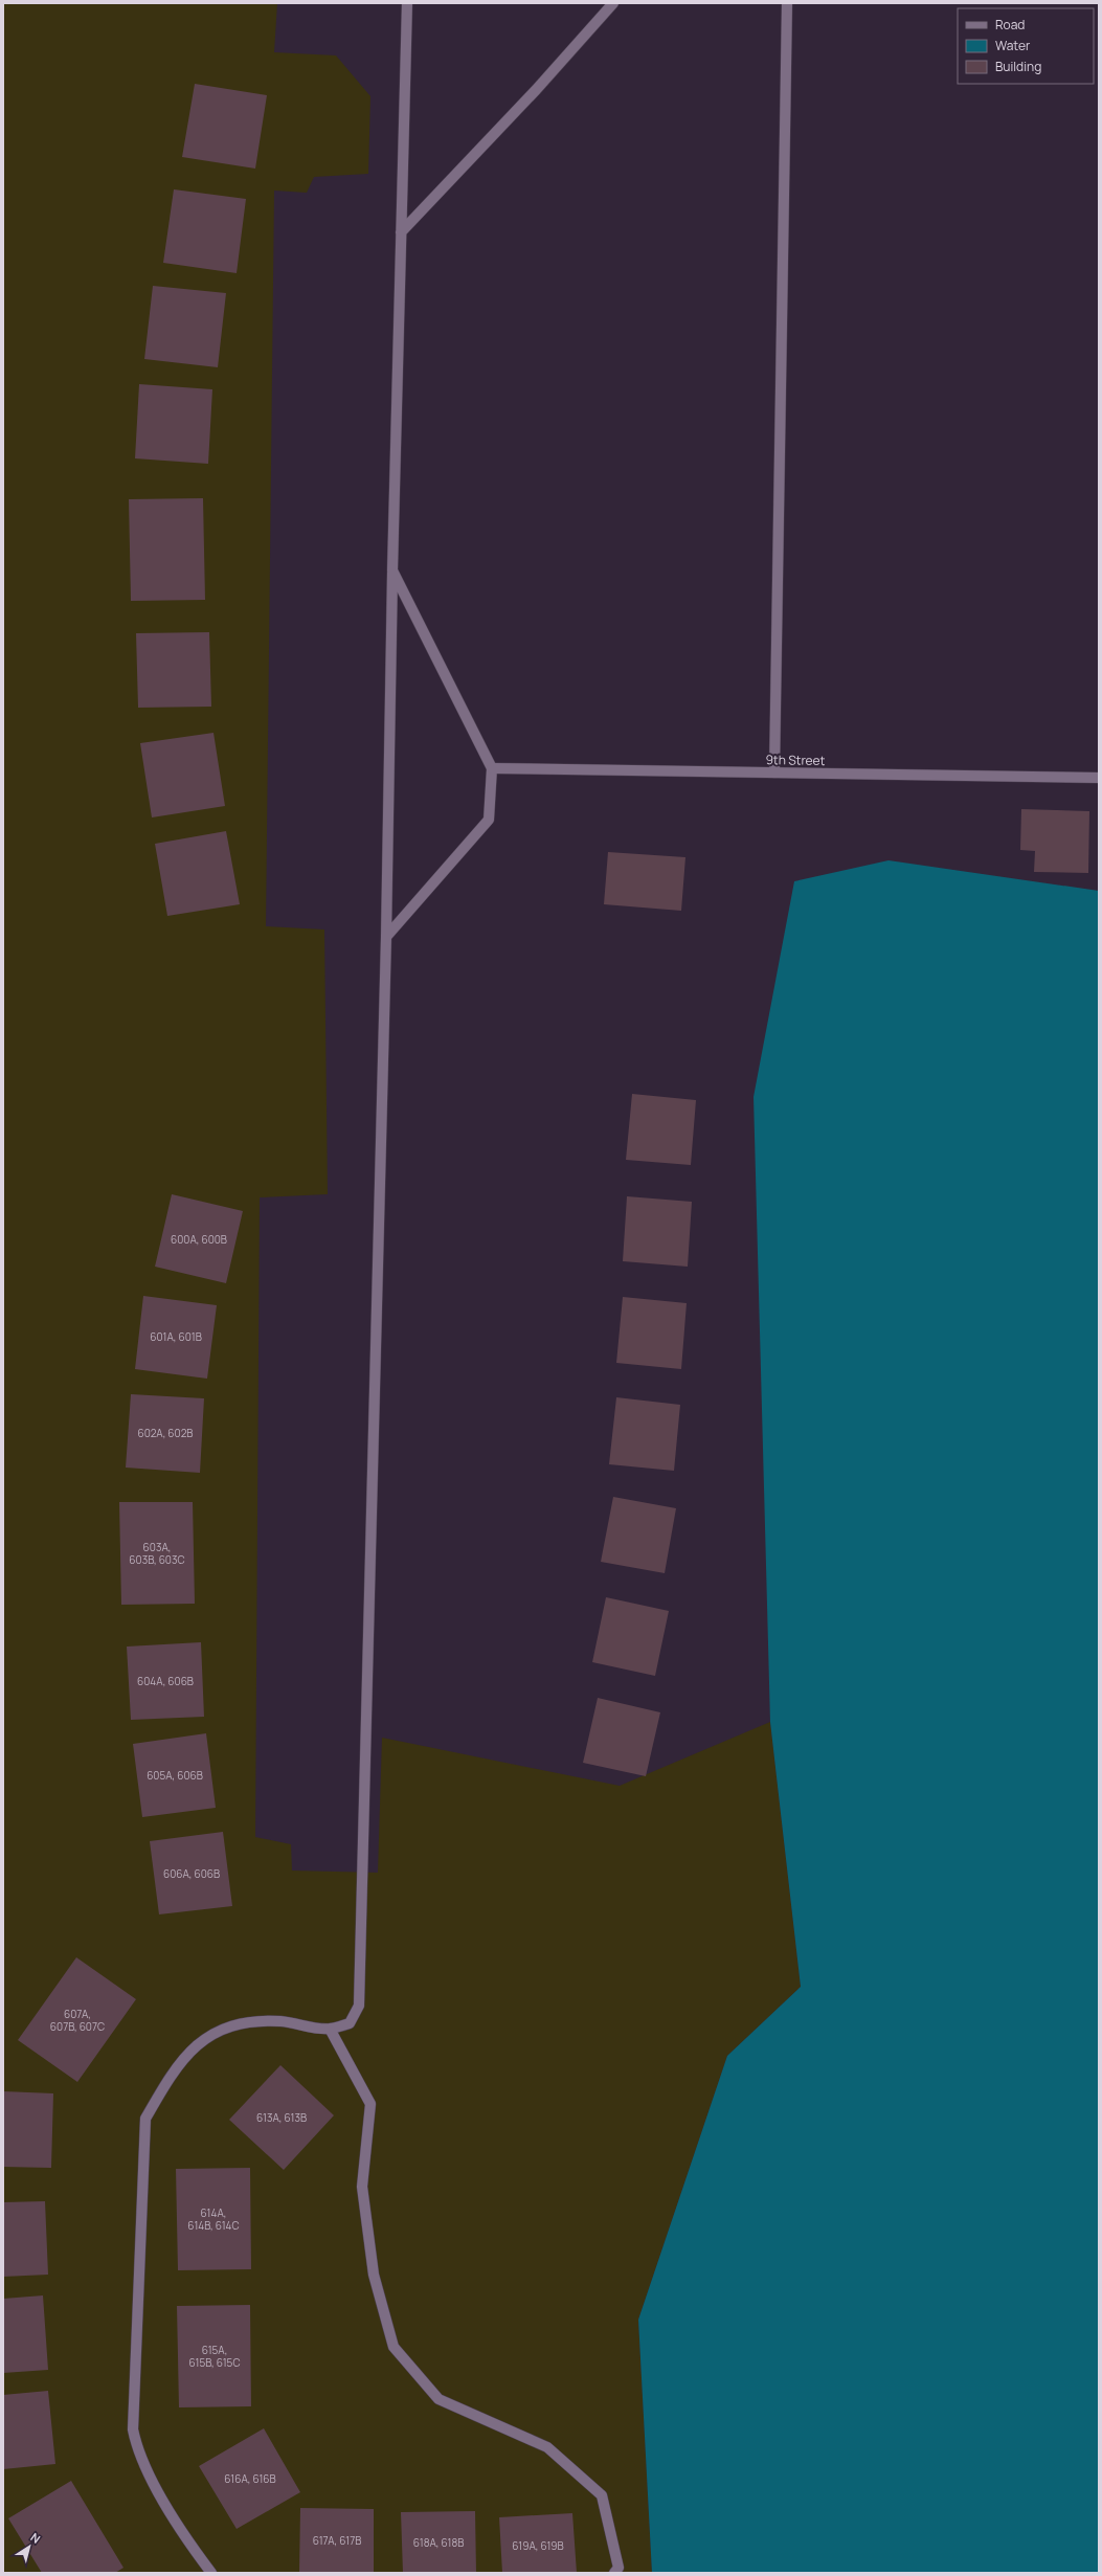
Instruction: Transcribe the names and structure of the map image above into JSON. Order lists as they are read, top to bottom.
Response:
{
  "streets": {
    "street": ["9th Street"]
  },
  "house_numbers": [
    "600A, 600B",
    "601A, 601B",
    "602A, 602B",
    "603A, 603B, 603C",
    "604A, 606B",
    "605A, 606B",
    "606A, 606B",
    "607A, 607B, 607C",
    "613A, 613B",
    "614A, 614B, 614C",
    "615A, 615B, 615C",
    "616A, 616B",
    "617A, 617B",
    "618A, 618B",
    "619A, 619B"
  ],
  "legend": ["Road", "Water", "Building"],
  "north": "top right"
}
